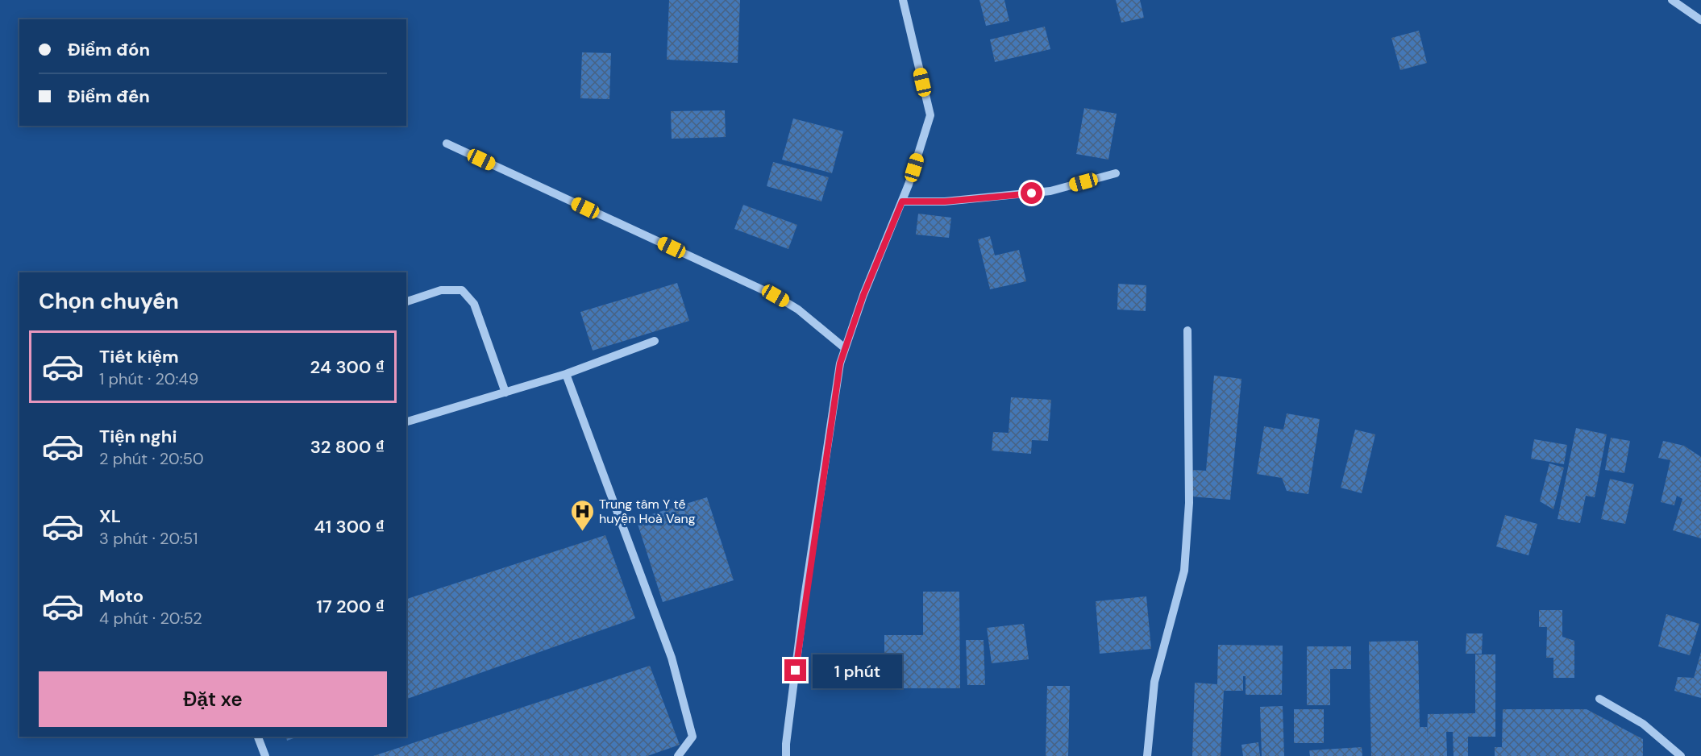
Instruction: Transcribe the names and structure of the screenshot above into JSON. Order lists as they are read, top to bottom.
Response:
{
  "places": {
    "hospital": ["Trung tâm Y tế huyện Hoà Vang"]
  },
  "page": {
    "banner": ["Điểm đón", "Điểm đến"],
    "heading": "Chọn chuyến",
    "list": [
      {
        "name": "Tiết kiệm",
        "note": "1 phút · 20:49",
        "value": "24 300 ₫"
      },
      {
        "name": "Tiện nghi",
        "note": "2 phút · 20:50",
        "value": "32 800 ₫"
      },
      {
        "name": "XL",
        "note": "3 phút · 20:51",
        "value": "41 300 ₫"
      },
      {
        "name": "Moto",
        "note": "4 phút · 20:52",
        "value": "17 200 ₫"
      }
    ],
    "bubble": "1 phút",
    "buttons": "Đặt xe"
  }
}
